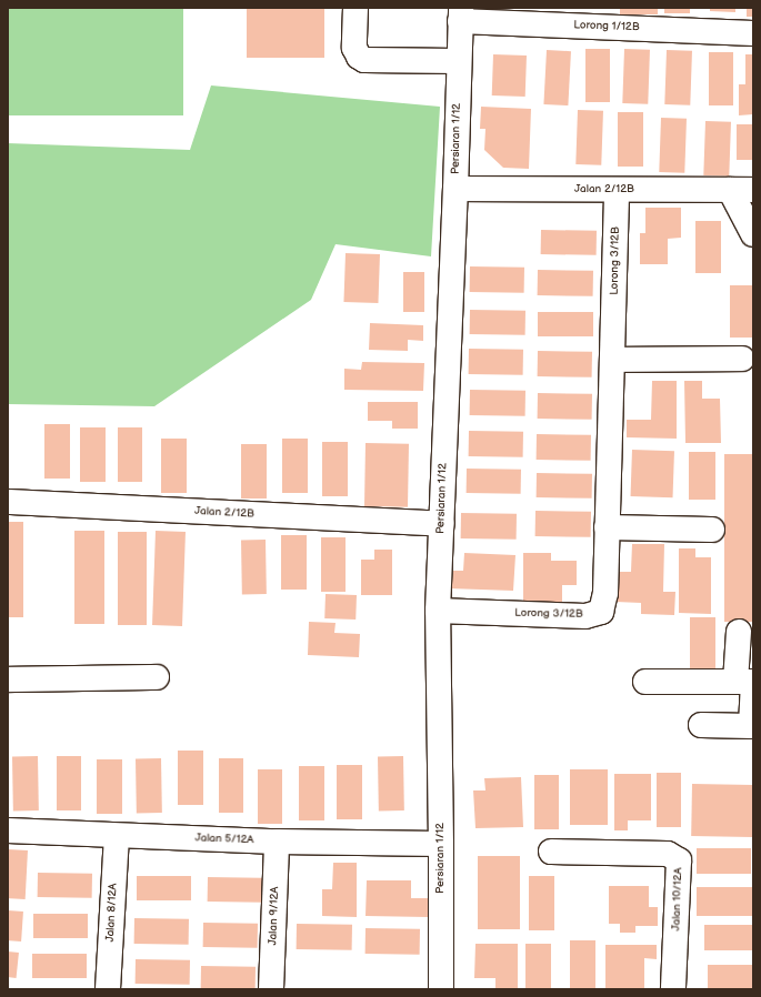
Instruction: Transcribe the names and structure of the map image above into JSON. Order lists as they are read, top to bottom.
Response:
{
  "streets": {
    "street": [
      "Lorong 1/12B",
      "Persiaran 1/12",
      "Jalan 2/12B",
      "Lorong 3/12B",
      "Jalan 5/12A",
      "Jalan 10/12A",
      "Jalan 8/12A",
      "Jalan 9/12A"
    ]
  },
  "crossings": [
    ["Lorong 1/12B", "Persiaran 1/12"],
    ["Persiaran 1/12", "Jalan 2/12B"],
    ["Persiaran 1/12", "Lorong 3/12B"],
    ["Persiaran 1/12", "Jalan 5/12A"],
    ["Jalan 2/12B", "Lorong 3/12B"],
    ["Jalan 5/12A", "Jalan 8/12A"],
    ["Jalan 5/12A", "Jalan 9/12A"]
  ]
}
